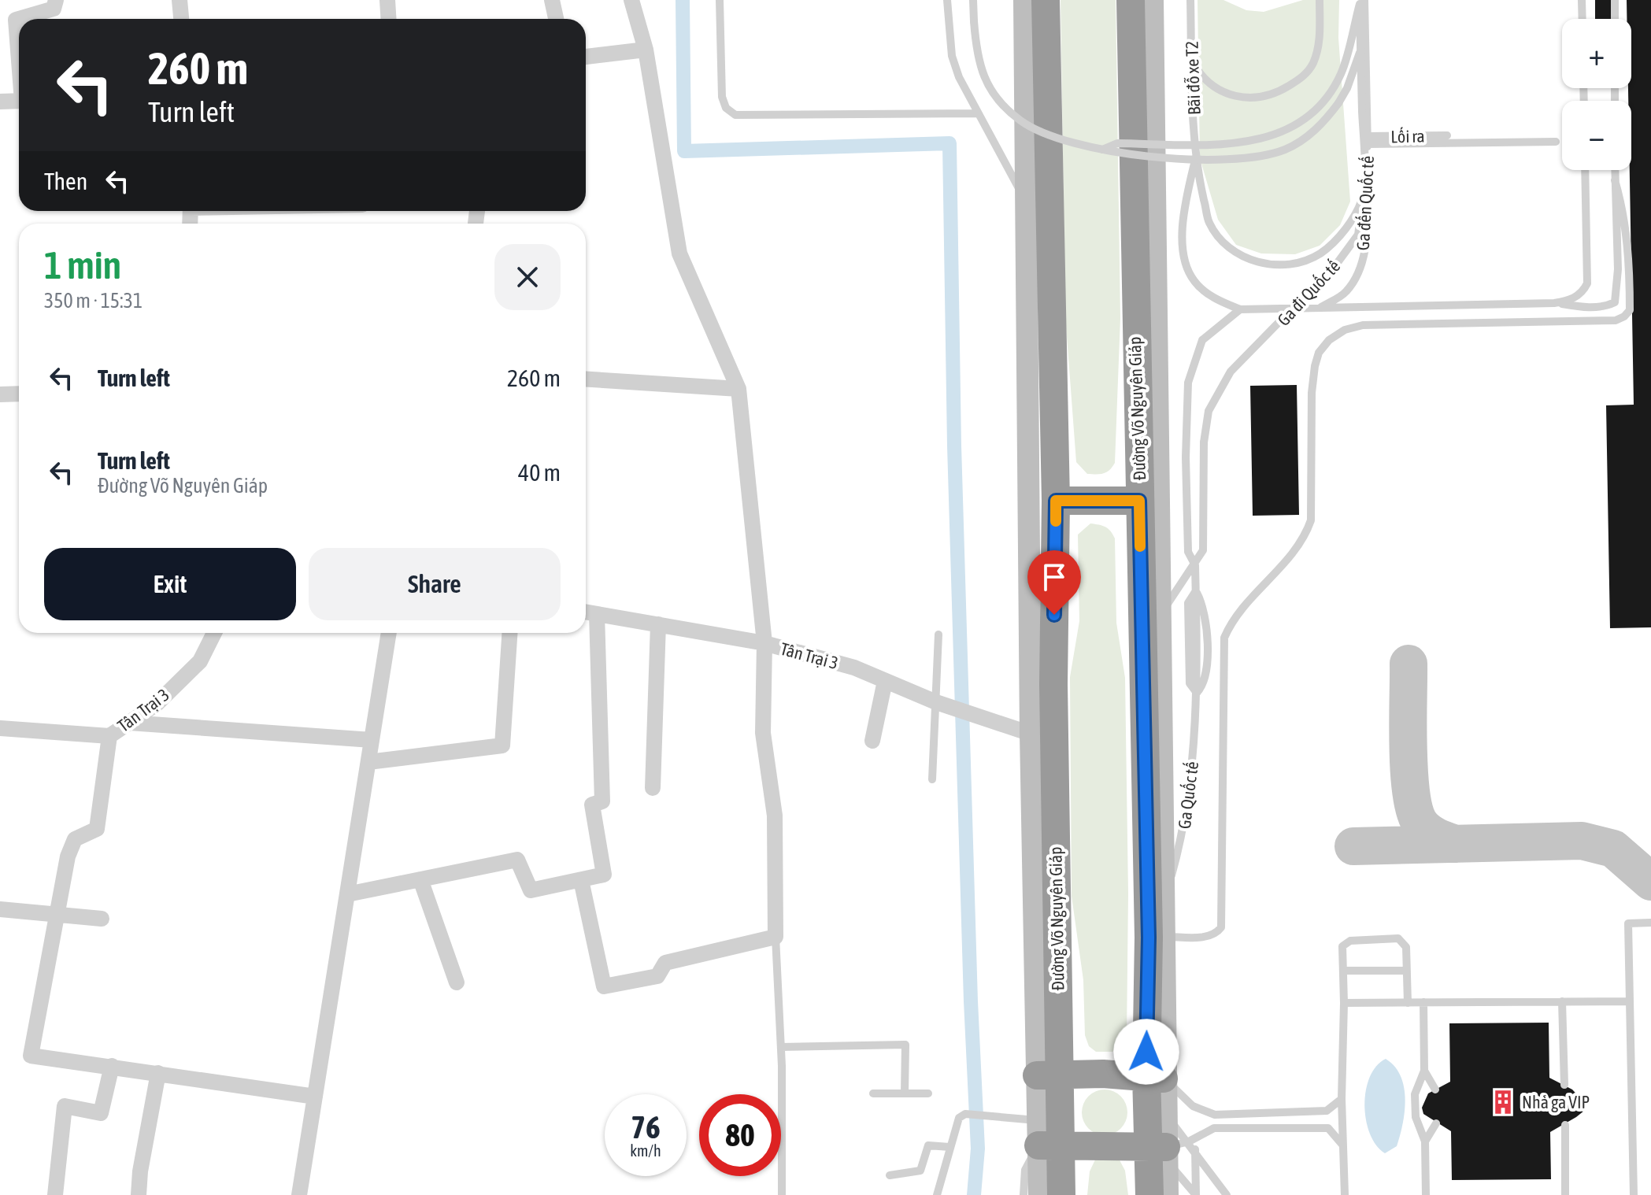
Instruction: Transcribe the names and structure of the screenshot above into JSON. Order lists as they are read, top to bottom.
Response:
{
  "streets": {
    "highway": ["Đường Võ Nguyên Giáp"],
    "street": ["Tân Trại 3"],
    "lane": [
      "Bãi đỗ xe T2",
      "Lối ra",
      "Ga đến Quốc tế",
      "Ga đi Quốc tế",
      "Ga Quốc tế"
    ]
  },
  "crossings": [
    ["Lối ra", "Ga đến Quốc tế"],
    ["Ga đến Quốc tế", "Ga đi Quốc tế"],
    ["Ga đi Quốc tế", "Ga Quốc tế"],
    ["Đường Võ Nguyên Giáp", "Tân Trại 3"],
    ["Đường Võ Nguyên Giáp", "Ga Quốc tế"]
  ],
  "places": {
    "building": ["Nhà ga VIP"]
  },
  "page": {
    "map_buttons": ["+", "−"],
    "turn": ["260 m", "Turn left"],
    "then": "Then",
    "heading": ["1 min", "350 m · 15:31"],
    "list": [
      {
        "name": "Turn left",
        "value": "260 m"
      },
      {
        "name": "Turn left",
        "note": "Đường Võ Nguyên Giáp",
        "value": "40 m"
      }
    ],
    "buttons": ["Exit", "Share"],
    "speed": "76 km/h",
    "limit": "80"
  }
}
